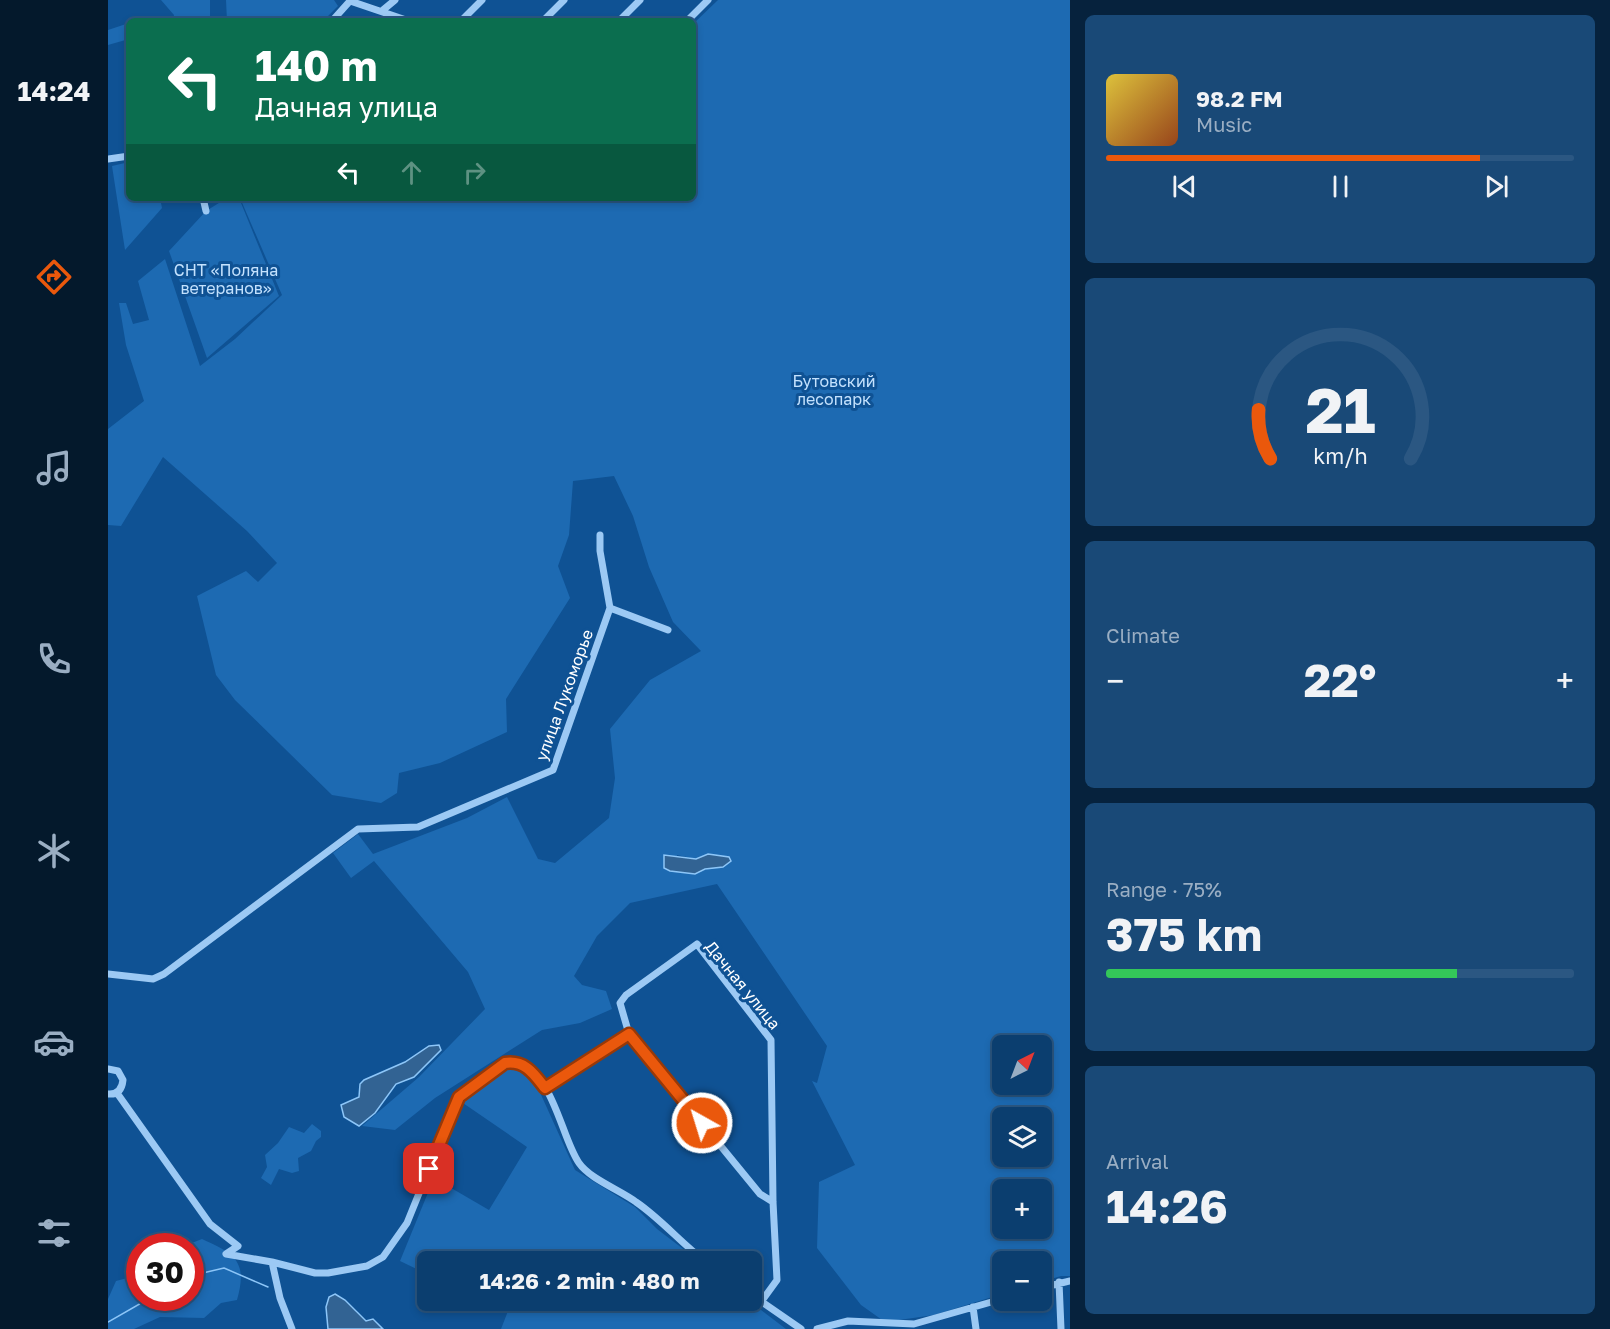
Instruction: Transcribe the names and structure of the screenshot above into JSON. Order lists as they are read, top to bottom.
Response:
{
  "streets": {
    "street": ["улица Лукоморье", "Дачная улица"]
  },
  "parks": ["СНТ «Поляна ветеранов»", "Бутовский лесопарк"],
  "north": "top right",
  "page": {
    "tabs": "14:24",
    "turn": ["140 m", "Дачная улица"],
    "song": ["98.2 FM", "Music"],
    "tile": [
      "Climate",
      ["Range · 75%", "375 km"],
      ["Arrival", "14:26"]
    ],
    "heat": ["−", "22°", "+"],
    "map_buttons": ["+", "−"],
    "limit": "30",
    "trip": "14:26 · 2 min · 480 m",
    "gauge": ["21", "km/h"]
  }
}
